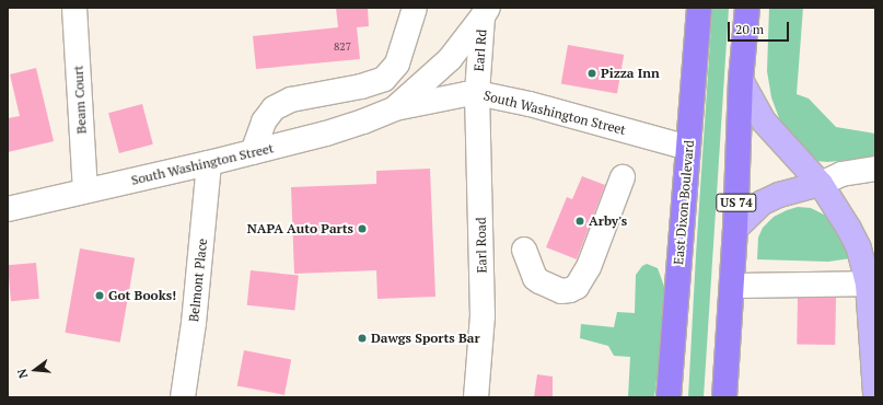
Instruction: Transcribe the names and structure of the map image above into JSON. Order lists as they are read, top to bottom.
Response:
{
  "streets": {
    "highway": ["East Dixon Boulevard", "US 74"],
    "street": [
      "Earl Rd",
      "Beam Court",
      "South Washington Street",
      "Earl Road",
      "Belmont Place"
    ]
  },
  "crossings": [
    ["Earl Rd", "South Washington Street"],
    ["Earl Rd", "Earl Road"],
    ["Beam Court", "South Washington Street"],
    ["South Washington Street", "East Dixon Boulevard"],
    ["South Washington Street", "Earl Road"],
    ["South Washington Street", "Belmont Place"]
  ],
  "places": [
    "Pizza Inn",
    "Arby's",
    "NAPA Auto Parts",
    "Got Books!",
    "Dawgs Sports Bar"
  ],
  "house_numbers": ["827"],
  "scale_bar": "20 m",
  "north": "left"
}
